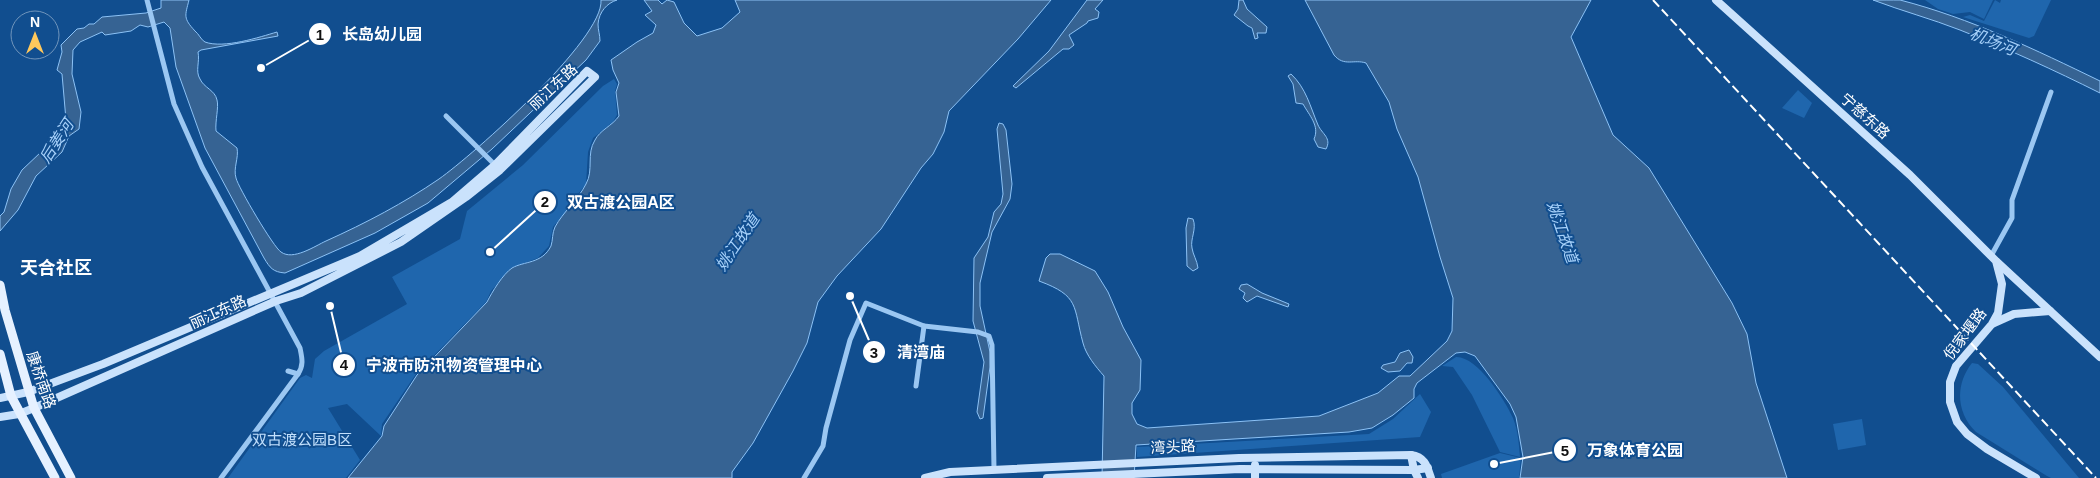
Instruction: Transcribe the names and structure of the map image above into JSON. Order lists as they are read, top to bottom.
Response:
{
  "streets": {
    "main road": [
      "丽江东路",
      "宁慈东路",
      "倪家堰路",
      "康桥南路",
      "湾头路"
    ]
  },
  "crossings": [
    ["丽江东路", "康桥南路"],
    ["宁慈东路", "倪家堰路"]
  ],
  "districts": ["天合社区"],
  "water": ["机场河", "后姜河", "姚江故道"],
  "parks": ["双古渡公园B区"],
  "places": [
    "长岛幼儿园",
    "双古渡公园A区",
    "清湾庙",
    "宁波市防汛物资管理中心",
    "万象体育公园"
  ],
  "north": "top"
}
